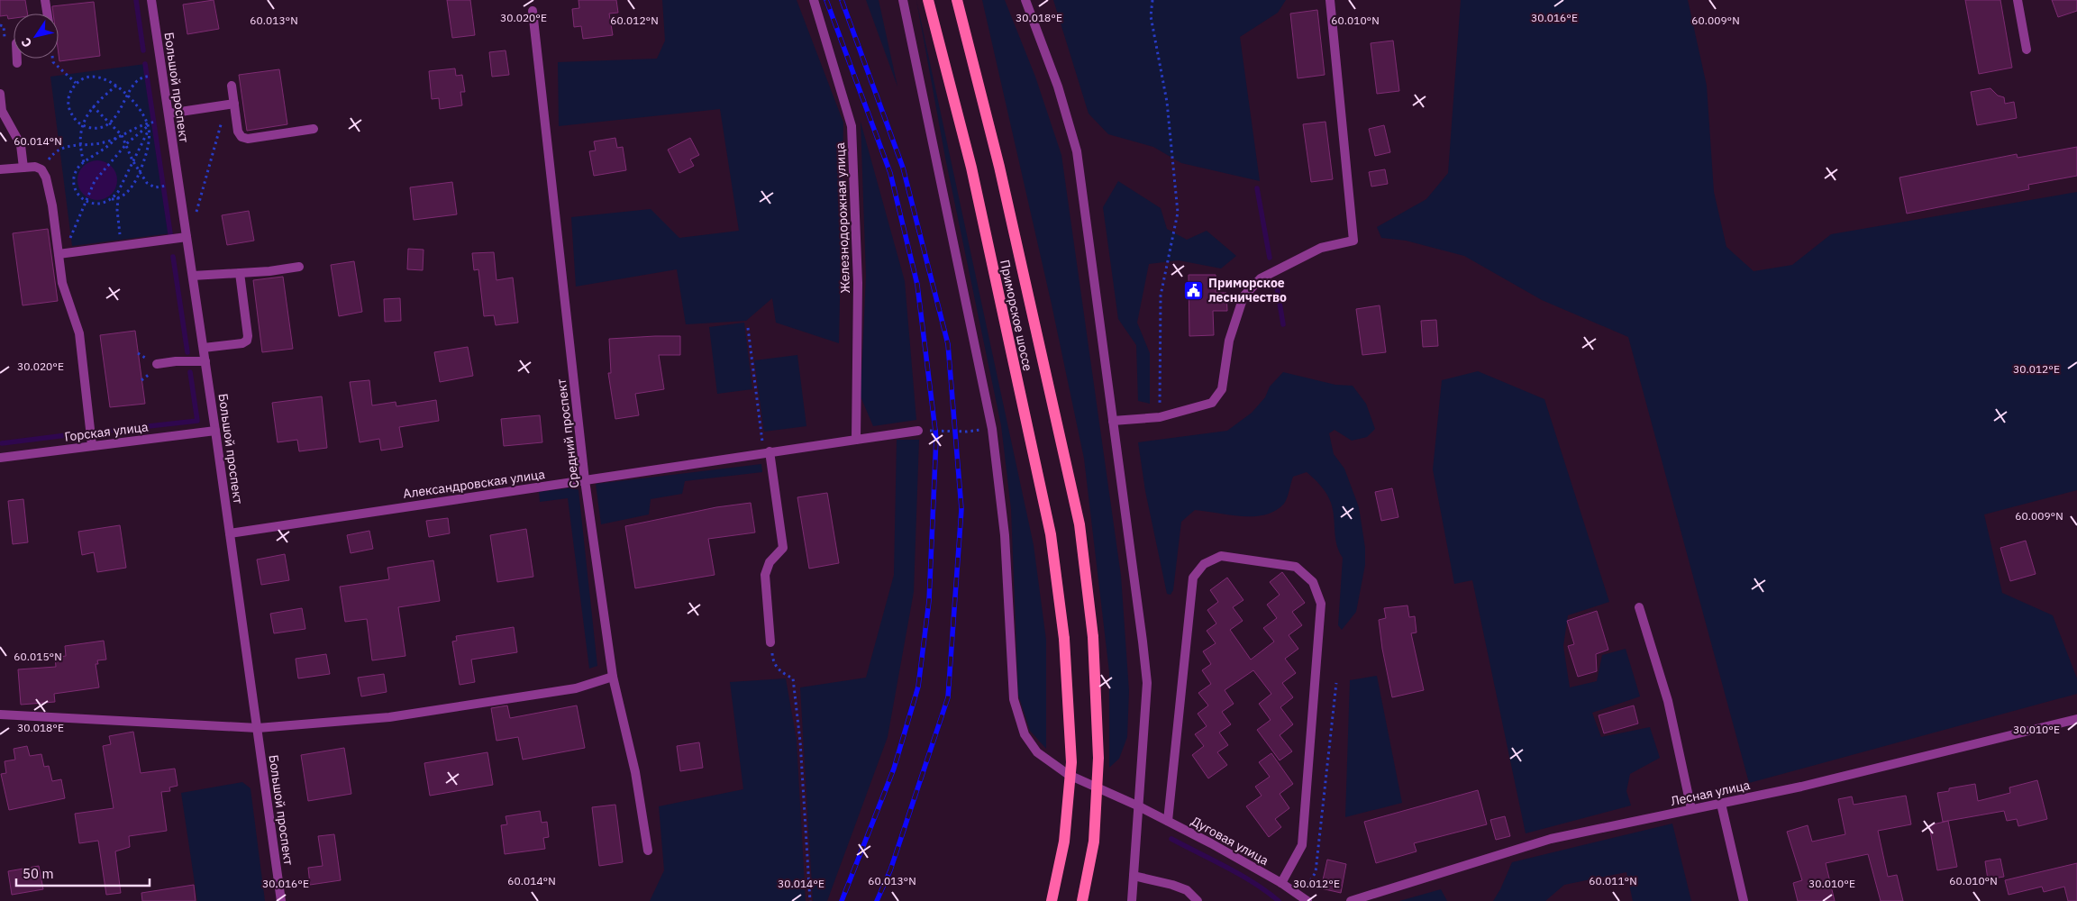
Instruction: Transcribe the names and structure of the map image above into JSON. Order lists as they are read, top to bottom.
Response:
{
  "streets": {
    "main road": ["Приморское шоссе"],
    "street": [
      "Большой проспект",
      "Железнодорожная улица",
      "Горская улица",
      "Средний проспект",
      "Александровская улица",
      "Лесная улица",
      "Дуговая улица"
    ]
  },
  "crossings": [
    ["Большой проспект", "Горская улица"],
    ["Большой проспект", "Александровская улица"],
    ["Железнодорожная улица", "Александровская улица"],
    ["Средний проспект", "Александровская улица"]
  ],
  "places": {
    "public building": ["Приморское лесничество"]
  },
  "scale_bar": "50 m",
  "north": "bottom left",
  "coordinates": [
    "30.018°E",
    "30.020°E",
    "30.016°E",
    "60.013°N",
    "60.012°N",
    "60.010°N",
    "60.009°N",
    "60.014°N",
    "30.012°E",
    "60.015°N",
    "30.010°E",
    "60.011°N",
    "30.014°E"
  ]
}
